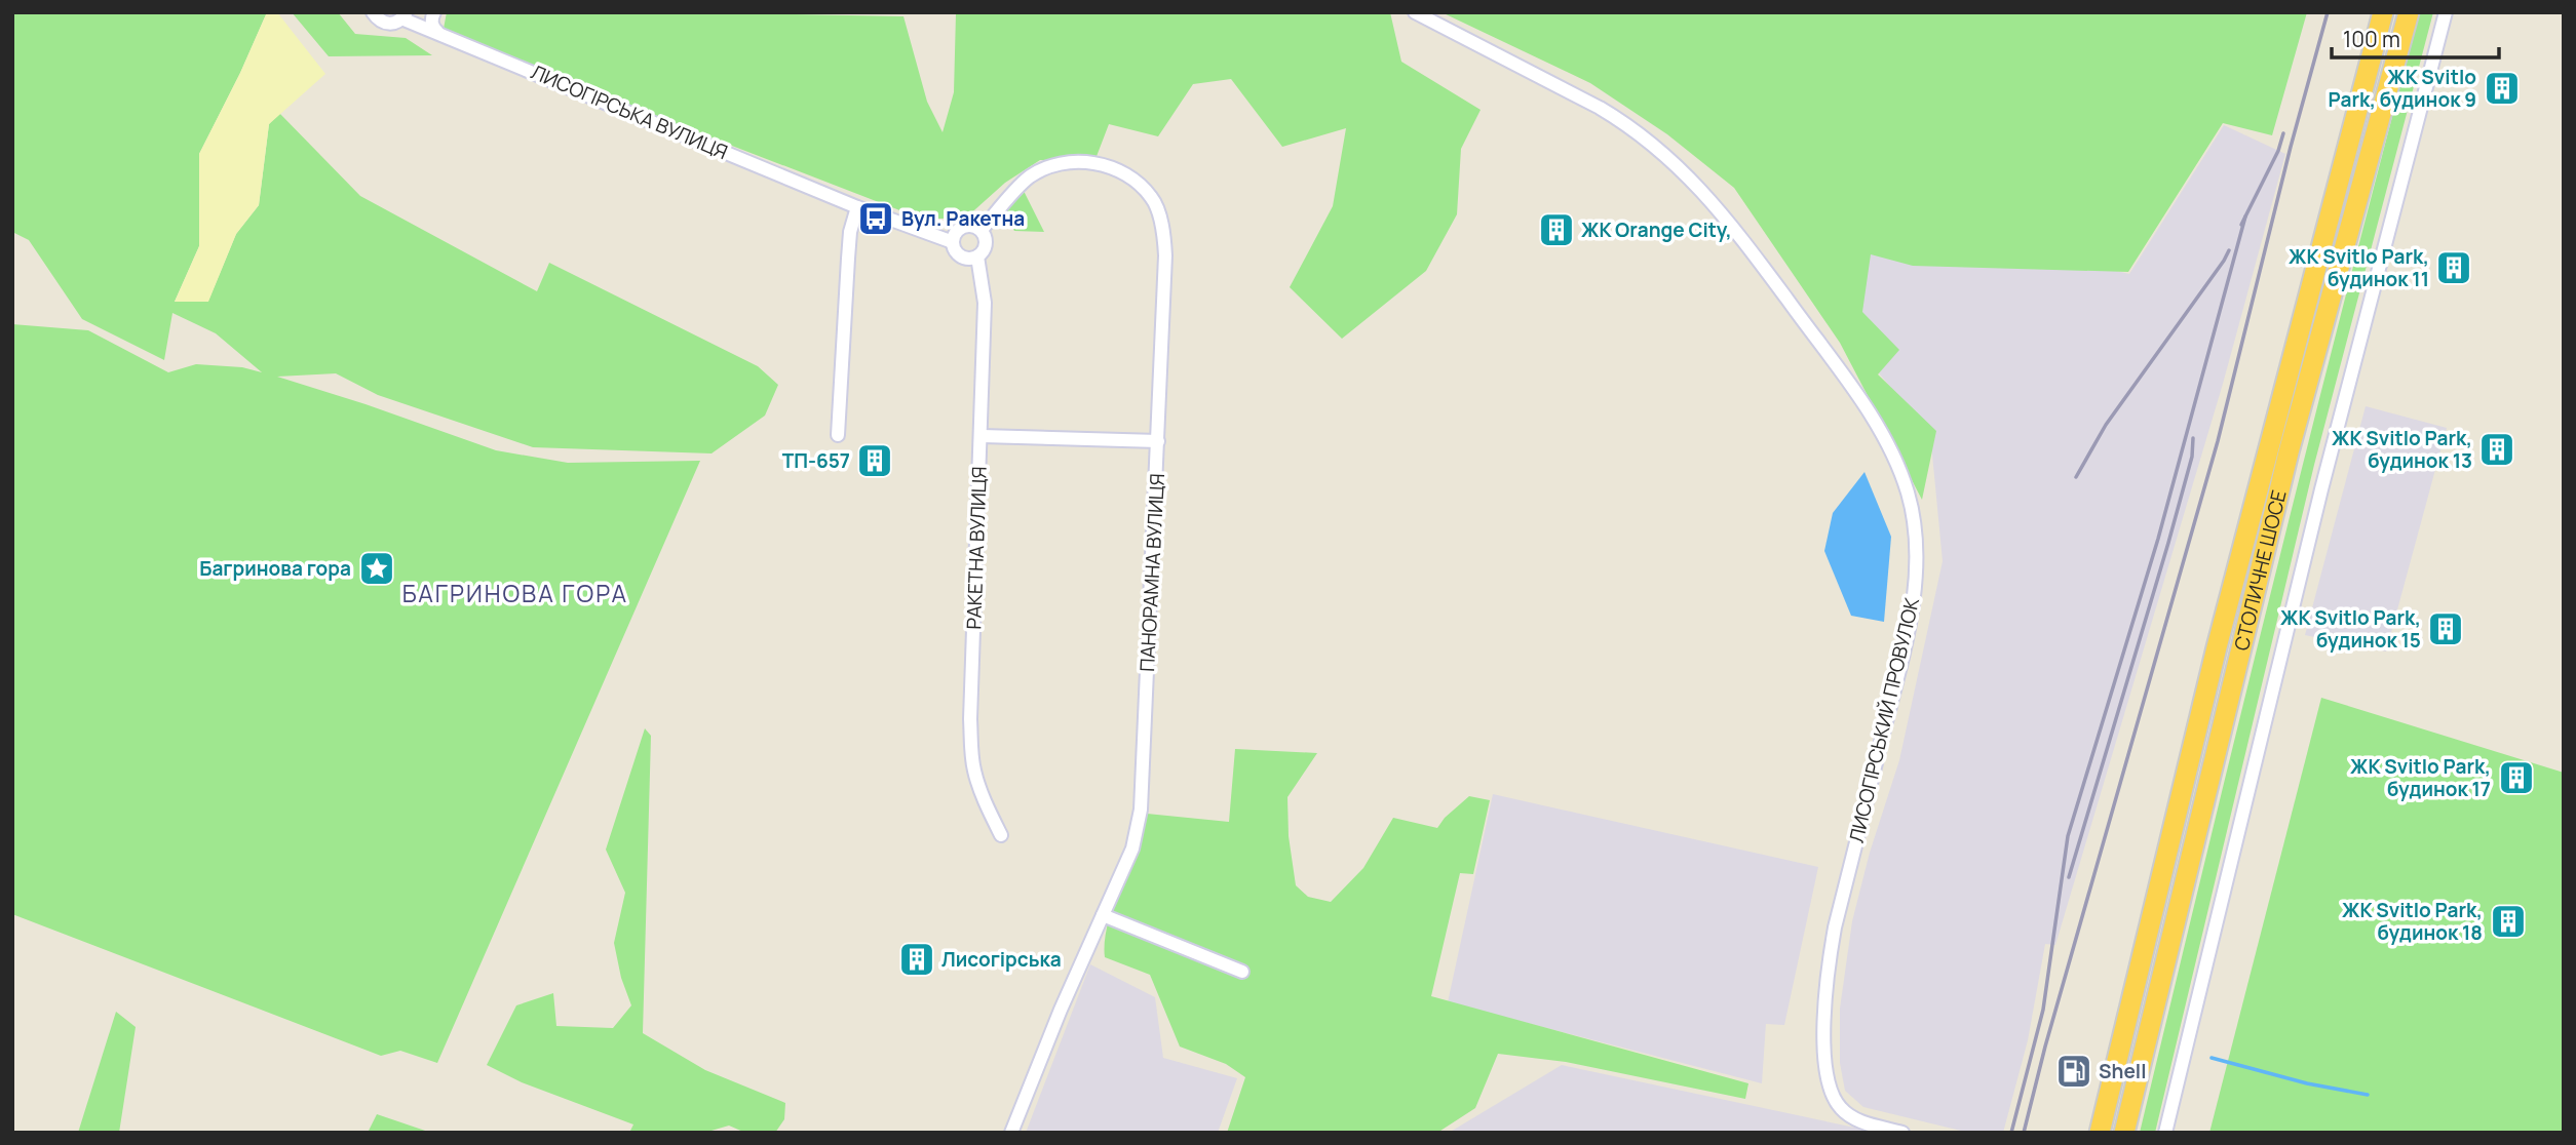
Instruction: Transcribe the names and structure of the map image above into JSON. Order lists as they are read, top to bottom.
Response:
{
  "streets": {
    "highway": ["СТОЛИЧНЕ ШОСЕ"],
    "street": [
      "ЛИСОГІРСЬКА ВУЛИЦЯ",
      "РАКЕТНА ВУЛИЦЯ",
      "ПАНОРАМНА ВУЛИЦЯ",
      "ЛИСОГІРСЬКИЙ ПРОВУЛОК"
    ]
  },
  "crossings": [
    ["ЛИСОГІРСЬКА ВУЛИЦЯ", "РАКЕТНА ВУЛИЦЯ"],
    ["ЛИСОГІРСЬКА ВУЛИЦЯ", "ПАНОРАМНА ВУЛИЦЯ"],
    ["РАКЕТНА ВУЛИЦЯ", "ПАНОРАМНА ВУЛИЦЯ"]
  ],
  "districts": ["БАГРИНОВА ГОРА"],
  "places": {
    "building": [
      "ЖК Svitlo Park, будинок 9",
      "ЖК Orange City,",
      "ЖК Svitlo Park, будинок 11",
      "ЖК Svitlo Park, будинок 13",
      "ТП-657",
      "ЖК Svitlo Park, будинок 15",
      "ЖК Svitlo Park, будинок 17",
      "ЖК Svitlo Park, будинок 18",
      "Лисогірська"
    ],
    "bus stop": ["Вул. Ракетна"],
    "place": ["Багринова гора"],
    "fuel station": ["Shell"]
  },
  "scale_bar": "100 m"
}
